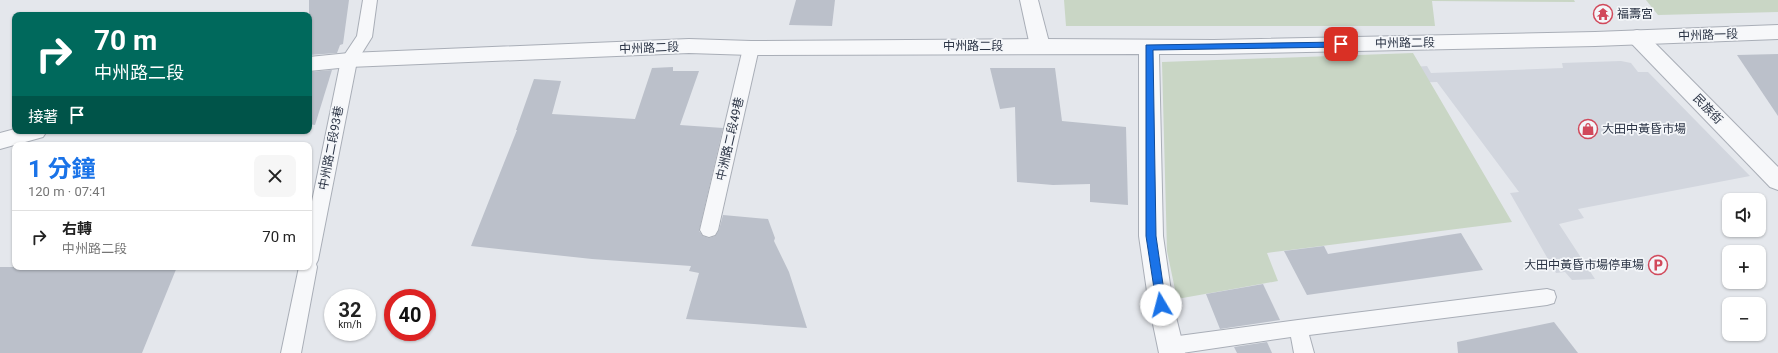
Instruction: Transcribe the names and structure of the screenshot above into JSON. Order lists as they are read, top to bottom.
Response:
{
  "streets": {
    "street": ["中州路一段", "中州路二段", "民族街"],
    "lane": ["中洲路二段49巷", "中州路二段93巷"]
  },
  "crossings": [
    ["中州路一段", "中州路二段"],
    ["中州路一段", "民族街"],
    ["中州路二段", "民族街"],
    ["中州路二段", "中洲路二段49巷"],
    ["中州路二段", "中州路二段93巷"]
  ],
  "places": {
    "temple": ["福壽宮"],
    "shop": ["大田中黃昏市場"],
    "parking": ["大田中黃昏市場停車場"]
  },
  "page": {
    "turn": ["70 m", "中州路二段"],
    "then": "接著",
    "heading": ["1 分鐘", "120 m · 07:41"],
    "map_buttons": ["+", "−"],
    "list": [
      {
        "name": "右轉",
        "note": "中州路二段",
        "value": "70 m"
      }
    ],
    "speed": "32 km/h",
    "limit": "40"
  }
}
